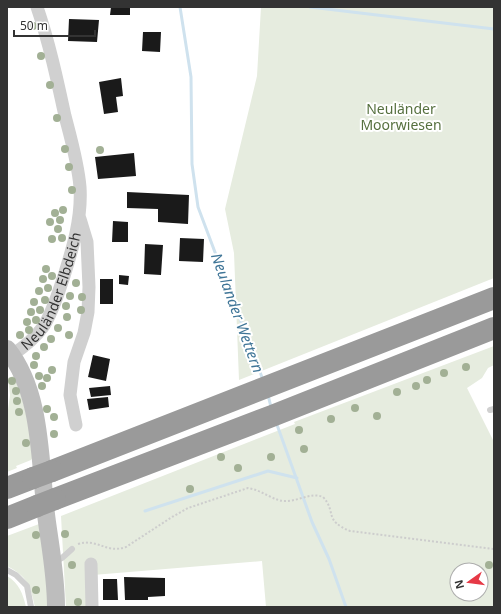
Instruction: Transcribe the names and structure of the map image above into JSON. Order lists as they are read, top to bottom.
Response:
{
  "streets": {
    "street": ["Neuländer Elbdeich"]
  },
  "water": ["Neulander Wettern"],
  "parks": ["Neuländer Moorwiesen"],
  "scale_bar": "50 m",
  "north": "left"
}
